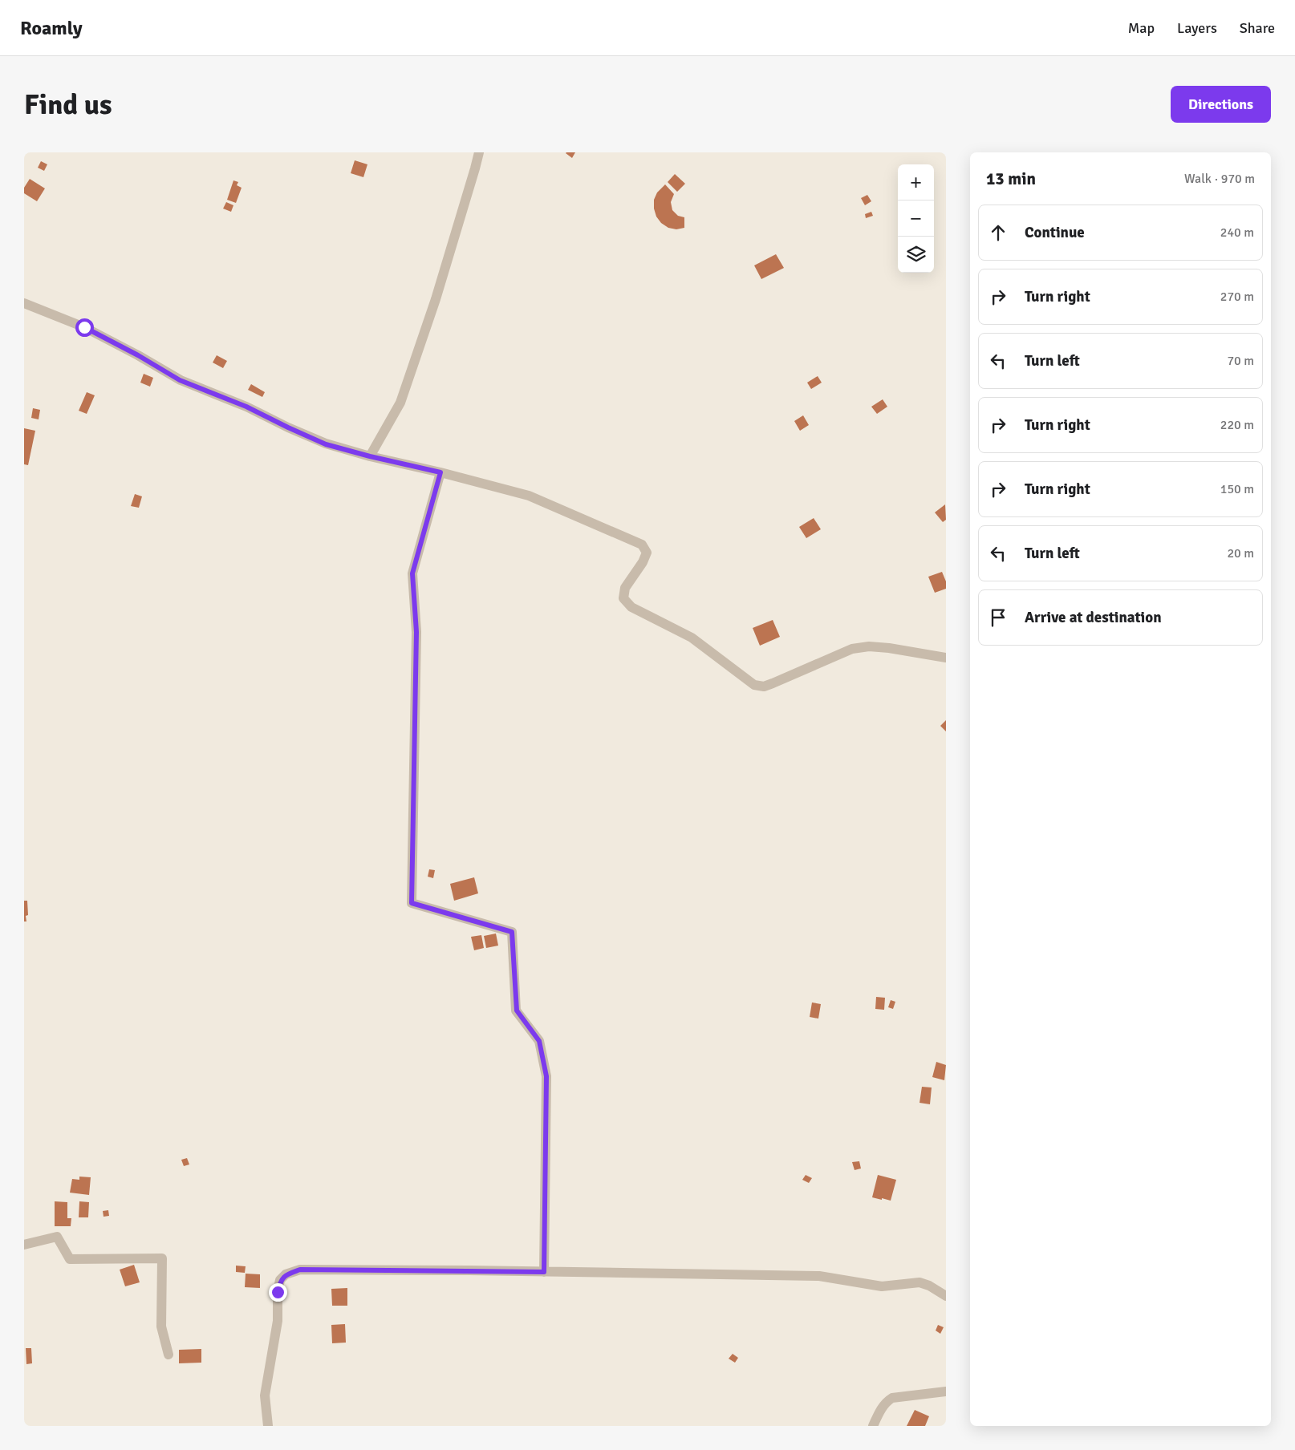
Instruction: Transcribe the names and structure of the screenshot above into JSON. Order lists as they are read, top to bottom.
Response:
{
  "page": {
    "header": "Roamly",
    "nav": ["Map", "Layers", "Share"],
    "buttons": "Directions",
    "title": "Find us",
    "heading": ["13 min", "Walk · 970 m"],
    "map_buttons": ["+", "−"],
    "list": [
      ["Continue", "240 m"],
      ["Turn right", "270 m"],
      ["Turn left", "70 m"],
      ["Turn right", "220 m"],
      ["Turn right", "150 m"],
      ["Turn left", "20 m"],
      "Arrive at destination"
    ]
  }
}
